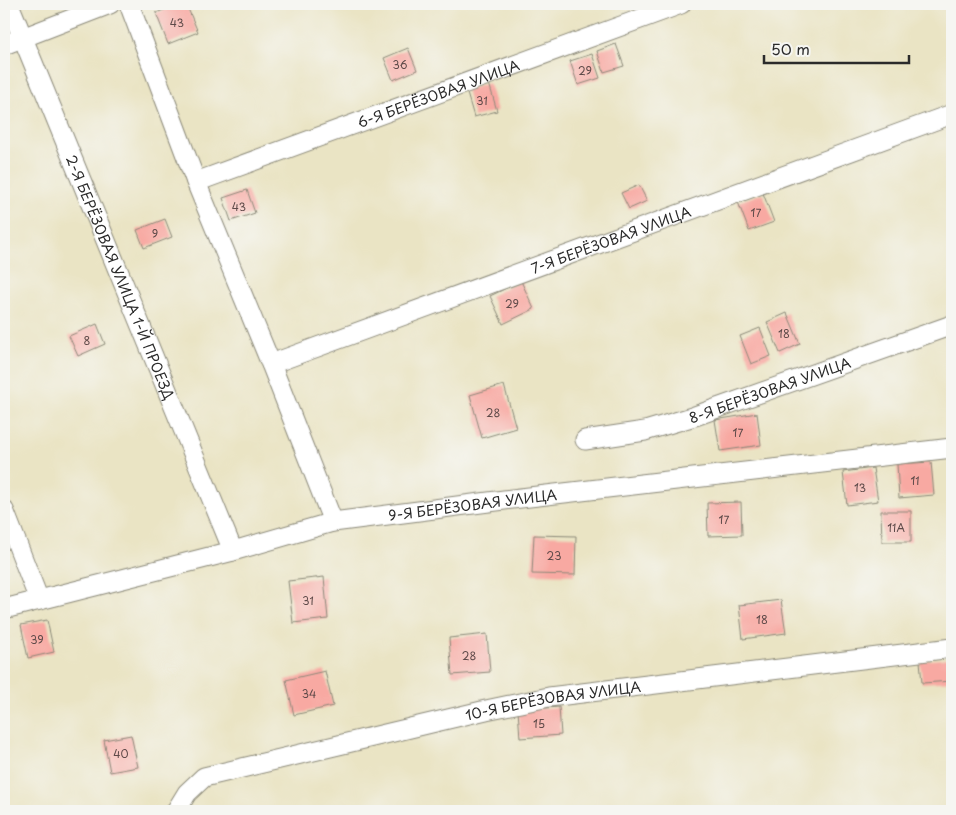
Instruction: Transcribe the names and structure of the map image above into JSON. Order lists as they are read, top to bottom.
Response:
{
  "streets": {
    "street": [
      "6-Я БЕРЁЗОВАЯ УЛИЦА",
      "7-Я БЕРЁЗОВАЯ УЛИЦА",
      "2-Я БЕРЁЗОВАЯ УЛИЦА 1-Й ПРОЕЗД",
      "8-Я БЕРЁЗОВАЯ УЛИЦА",
      "9-Я БЕРЁЗОВАЯ УЛИЦА",
      "10-Я БЕРЁЗОВАЯ УЛИЦА"
    ]
  },
  "crossings": [
    ["2-Я БЕРЁЗОВАЯ УЛИЦА 1-Й ПРОЕЗД", "9-Я БЕРЁЗОВАЯ УЛИЦА"]
  ],
  "house_numbers": [
    "43",
    "36",
    "29",
    "31",
    "43",
    "17",
    "9",
    "29",
    "18",
    "8",
    "28",
    "17",
    "11",
    "13",
    "17",
    "11А",
    "23",
    "31",
    "18",
    "39",
    "28",
    "34",
    "15",
    "40"
  ],
  "scale_bar": "50 m"
}
